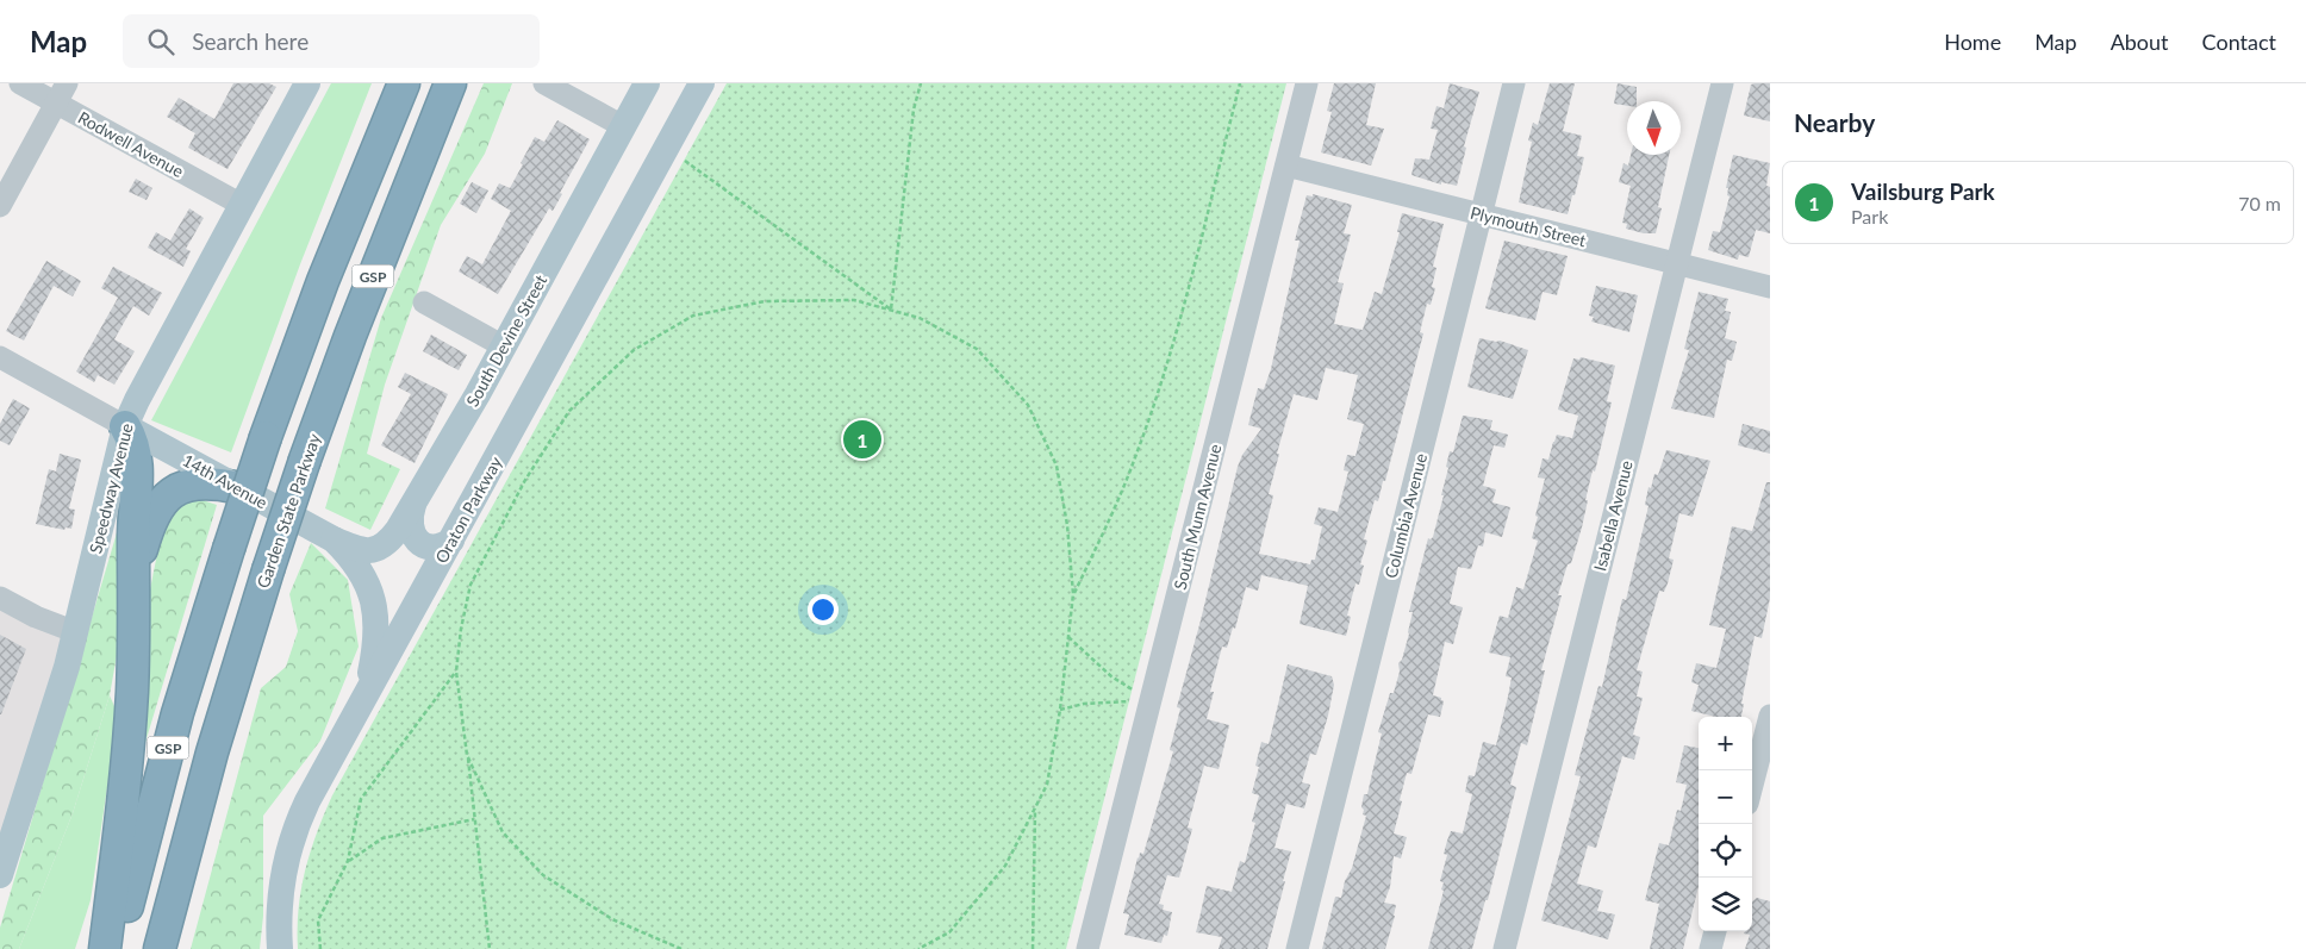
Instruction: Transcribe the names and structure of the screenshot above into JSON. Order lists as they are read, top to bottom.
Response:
{
  "streets": {
    "highway": ["GSP", "Garden State Parkway"],
    "main road": [
      "South Devine Street",
      "14th Avenue",
      "Speedway Avenue",
      "Oraton Parkway"
    ],
    "street": [
      "Rodwell Avenue",
      "Plymouth Street",
      "Columbia Avenue",
      "Isabella Avenue",
      "South Munn Avenue"
    ]
  },
  "crossings": [
    ["Rodwell Avenue", "Speedway Avenue"],
    ["Plymouth Street", "Columbia Avenue"],
    ["Plymouth Street", "Isabella Avenue"],
    ["Plymouth Street", "South Munn Avenue"],
    ["South Devine Street", "14th Avenue"],
    ["14th Avenue", "Speedway Avenue"],
    ["14th Avenue", "Oraton Parkway"]
  ],
  "north": "bottom",
  "page": {
    "header": "Map",
    "search": "Search here",
    "nav": [
      "Home",
      "Map",
      "About",
      "Contact"
    ],
    "heading": "Nearby",
    "list": [
      {
        "mark": "1",
        "name": "Vailsburg Park",
        "note": "Park",
        "value": "70 m"
      }
    ],
    "pins": "1",
    "map_buttons": ["+", "−"]
  }
}
